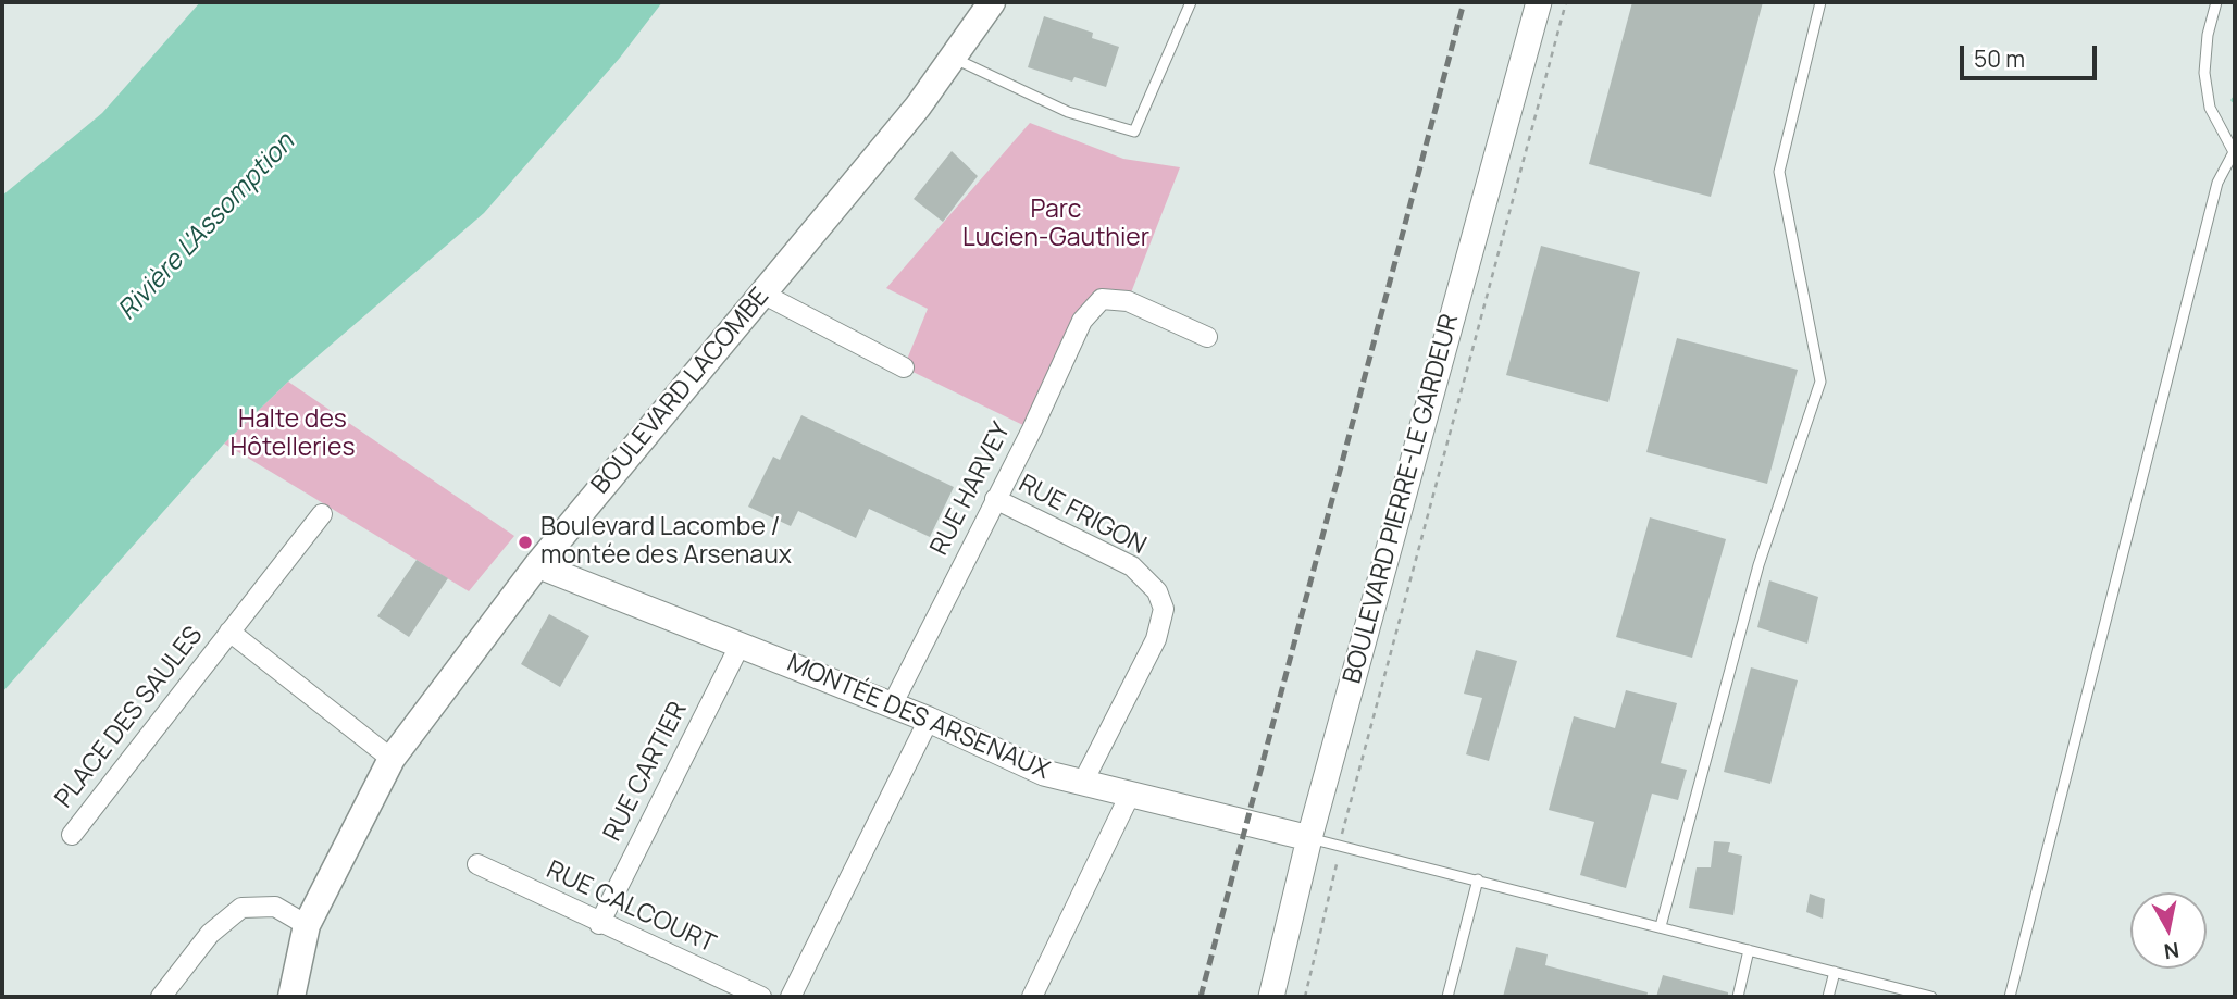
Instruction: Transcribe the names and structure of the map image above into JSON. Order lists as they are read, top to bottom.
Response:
{
  "streets": {
    "main road": ["BOULEVARD LACOMBE"],
    "street": [
      "RUE HARVEY",
      "BOULEVARD PIERRE-LE GARDEUR",
      "RUE FRIGON",
      "PLACE DES SAULES",
      "MONTÉE DES ARSENAUX",
      "RUE CARTIER",
      "RUE CALCOURT"
    ]
  },
  "crossings": [
    ["BOULEVARD LACOMBE", "PLACE DES SAULES"],
    ["BOULEVARD LACOMBE", "MONTÉE DES ARSENAUX"],
    ["RUE HARVEY", "RUE FRIGON"],
    ["RUE HARVEY", "MONTÉE DES ARSENAUX"],
    ["BOULEVARD PIERRE-LE GARDEUR", "MONTÉE DES ARSENAUX"],
    ["RUE FRIGON", "MONTÉE DES ARSENAUX"],
    ["MONTÉE DES ARSENAUX", "RUE CARTIER"],
    ["RUE CARTIER", "RUE CALCOURT"]
  ],
  "water": ["Rivière L'Assomption"],
  "parks": ["Parc Lucien-Gauthier", "Halte des Hôtelleries"],
  "places": ["Boulevard Lacombe / montée des Arsenaux"],
  "scale_bar": "50 m",
  "north": "bottom"
}
